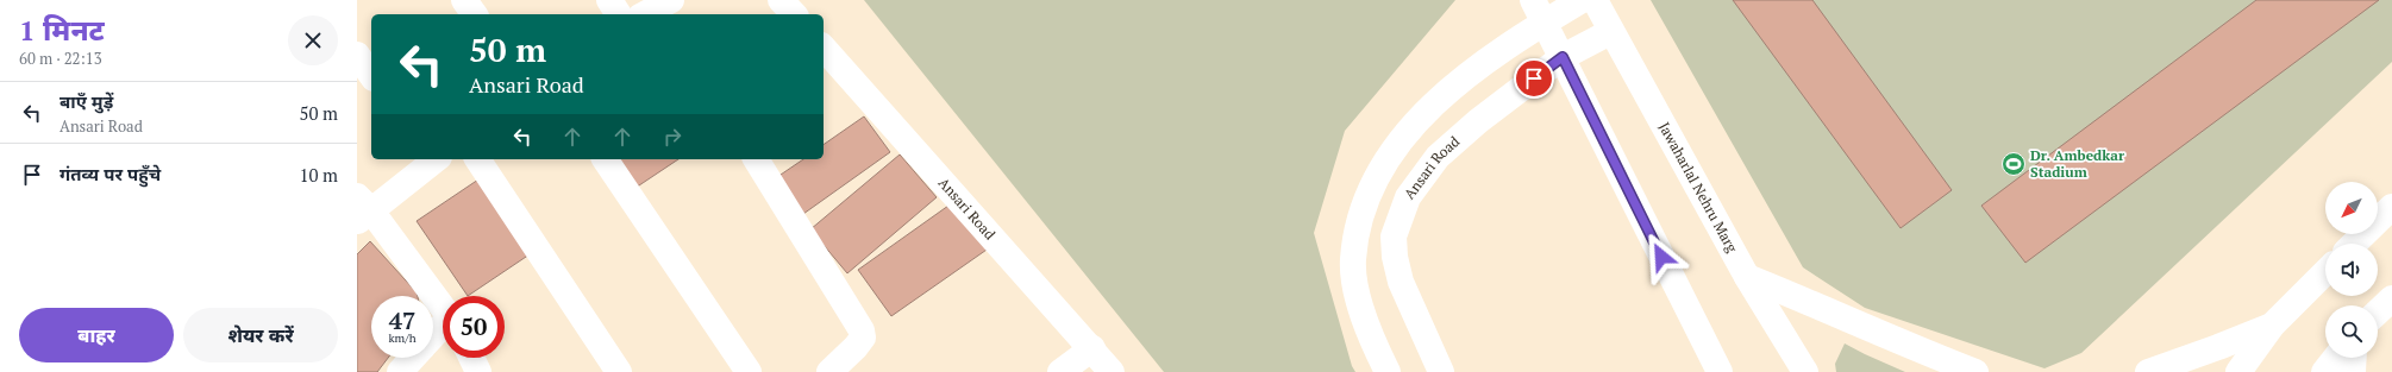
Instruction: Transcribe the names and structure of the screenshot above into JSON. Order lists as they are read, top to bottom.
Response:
{
  "streets": {
    "street": ["Ansari Road", "Jawaharlal Nehru Marg"]
  },
  "crossings": [
    ["Ansari Road", "Jawaharlal Nehru Marg"]
  ],
  "places": {
    "sports": ["Dr. Ambedkar Stadium"]
  },
  "north": "bottom left",
  "page": {
    "heading": ["1 मिनट", "60 m · 22:13"],
    "turn": ["50 m", "Ansari Road"],
    "list": [
      {
        "name": "बाएँ मुड़ें",
        "note": "Ansari Road",
        "value": "50 m"
      },
      {
        "name": "गंतव्य पर पहुँचे",
        "value": "10 m"
      }
    ],
    "speed": "47 km/h",
    "limit": "50",
    "buttons": ["बाहर", "शेयर करें"]
  }
}
